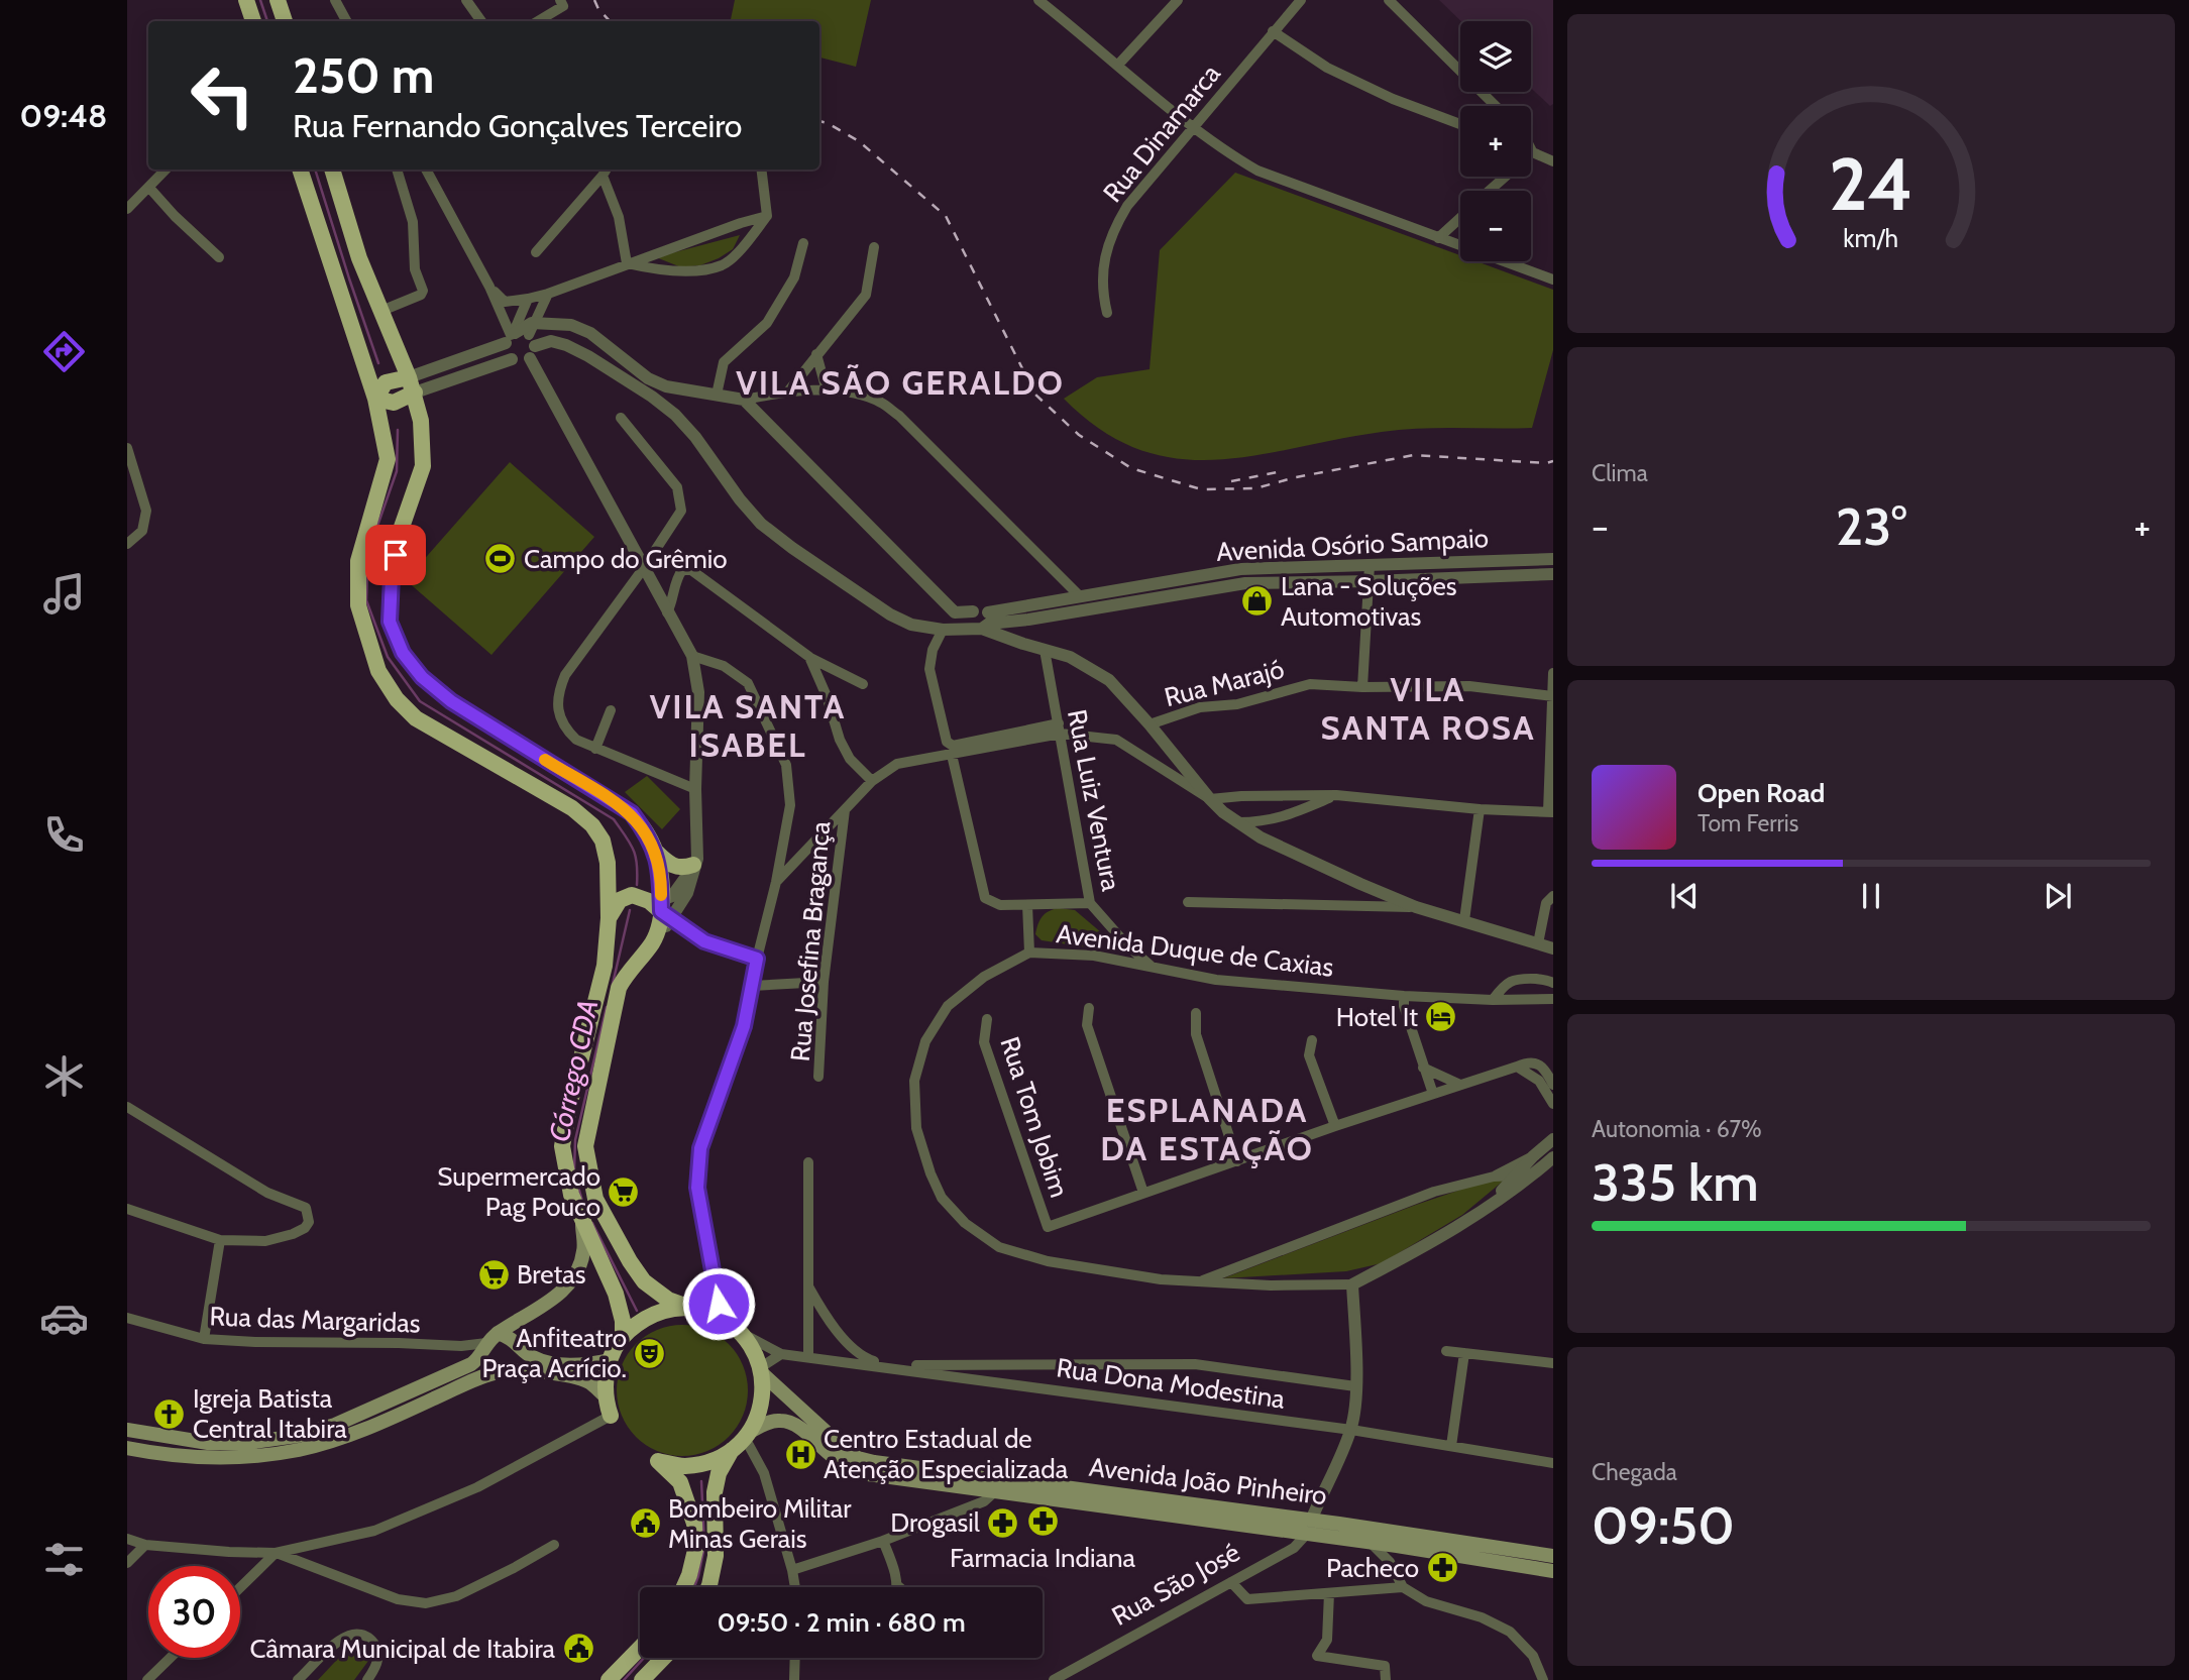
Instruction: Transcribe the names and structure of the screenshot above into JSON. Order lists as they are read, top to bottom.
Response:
{
  "streets": {
    "main road": ["Avenida João Pinheiro"],
    "street": [
      "Rua Dinamarca",
      "Avenida Osório Sampaio",
      "Rua Marajó",
      "Rua Luiz Ventura",
      "Rua Josefina Bragança",
      "Avenida Duque de Caxias",
      "Rua Tom Jobim",
      "Rua das Margaridas",
      "Rua Dona Modestina",
      "Rua São José"
    ]
  },
  "crossings": [
    ["Rua Luiz Ventura", "Avenida Duque de Caxias"],
    ["Avenida João Pinheiro", "Rua São José"]
  ],
  "districts": [
    "VILA SÃO GERALDO",
    "VILA SANTA ROSA",
    "VILA SANTA ISABEL",
    "ESPLANADA DA ESTAÇÃO"
  ],
  "water": ["Córrego CDA"],
  "places": {
    "sports": ["Campo do Grêmio"],
    "shop": ["Lana - Soluções Automotivas"],
    "hotel": ["Hotel It"],
    "supermarket": ["Supermercado Pag Pouco", "Bretas"],
    "theatre": ["Anfiteatro Praça Acrício."],
    "church": ["Igreja Batista Central Itabira"],
    "hospital": ["Centro Estadual de Atenção Especializada"],
    "pharmacy": ["Farmacia Indiana", "Drogasil", "Pacheco"],
    "public building": ["Bombeiro Militar Minas Gerais", "Câmara Municipal de Itabira"]
  },
  "page": {
    "tabs": "09:48",
    "map_buttons": ["+", "−"],
    "turn": ["250 m", "Rua Fernando Gonçalves Terceiro"],
    "tile": [
      "Clima",
      ["Autonomia · 67%", "335 km"],
      ["Chegada", "09:50"]
    ],
    "heat": ["−", "23°", "+"],
    "song": ["Open Road", "Tom Ferris"],
    "limit": "30",
    "trip": "09:50 · 2 min · 680 m",
    "gauge": ["24", "km/h"]
  }
}
